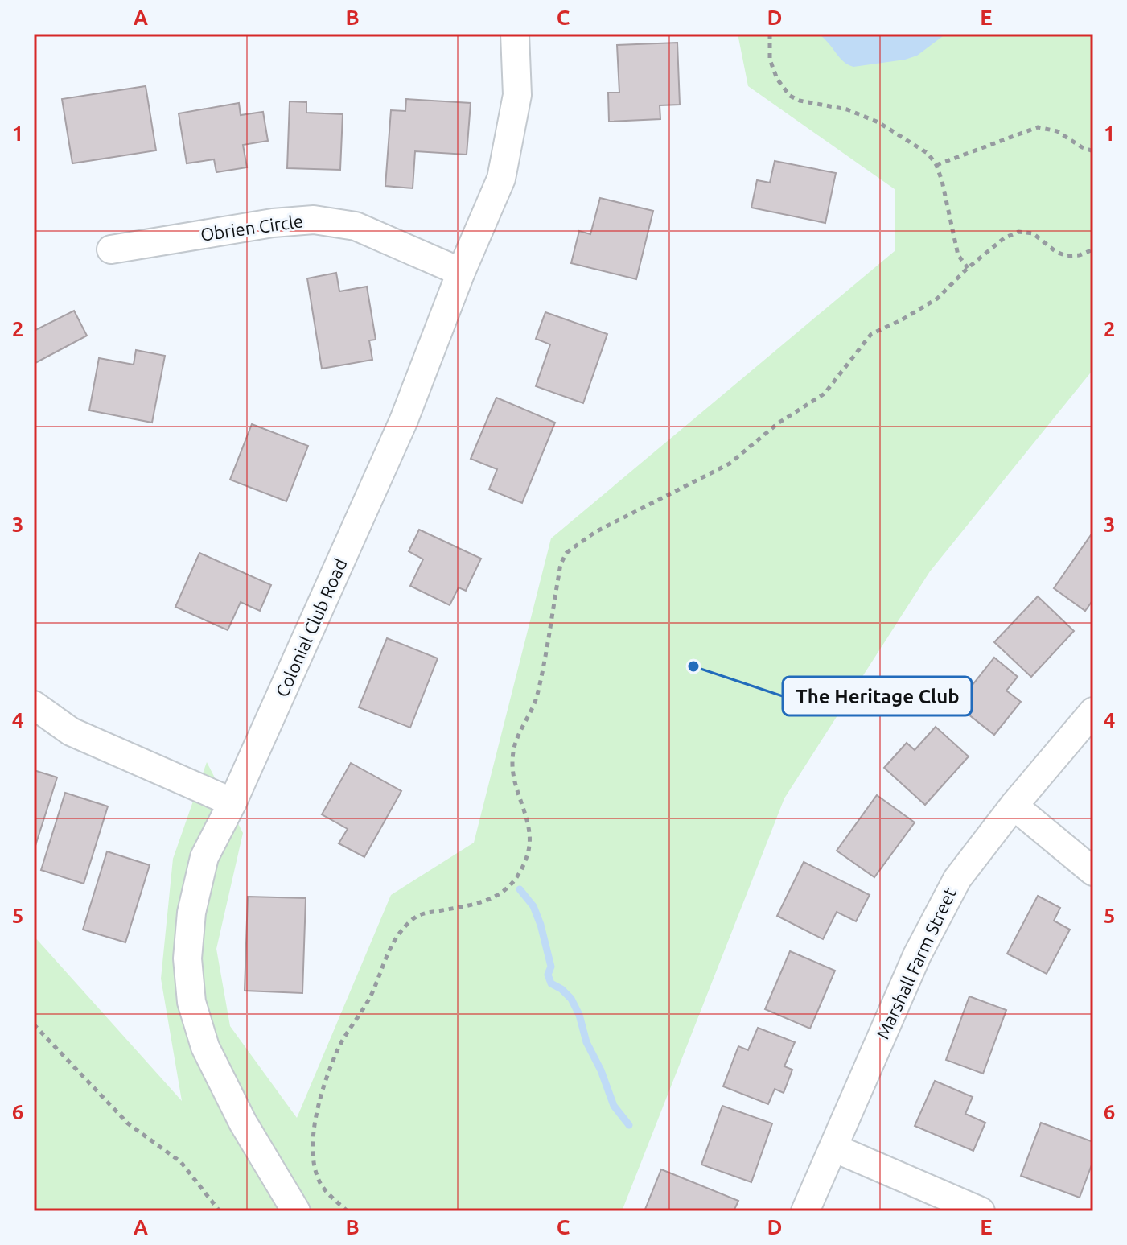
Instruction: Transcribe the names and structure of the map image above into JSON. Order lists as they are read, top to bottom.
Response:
{
  "streets": {
    "street": ["Obrien Circle", "Colonial Club Road", "Marshall Farm Street"]
  },
  "crossings": [
    ["Obrien Circle", "Colonial Club Road"]
  ],
  "places": ["The Heritage Club"],
  "grid": {
    "columns": [
      "A",
      "B",
      "C",
      "D",
      "E"
    ],
    "rows": [
      "1",
      "2",
      "3",
      "4",
      "5",
      "6"
    ]
  }
}
